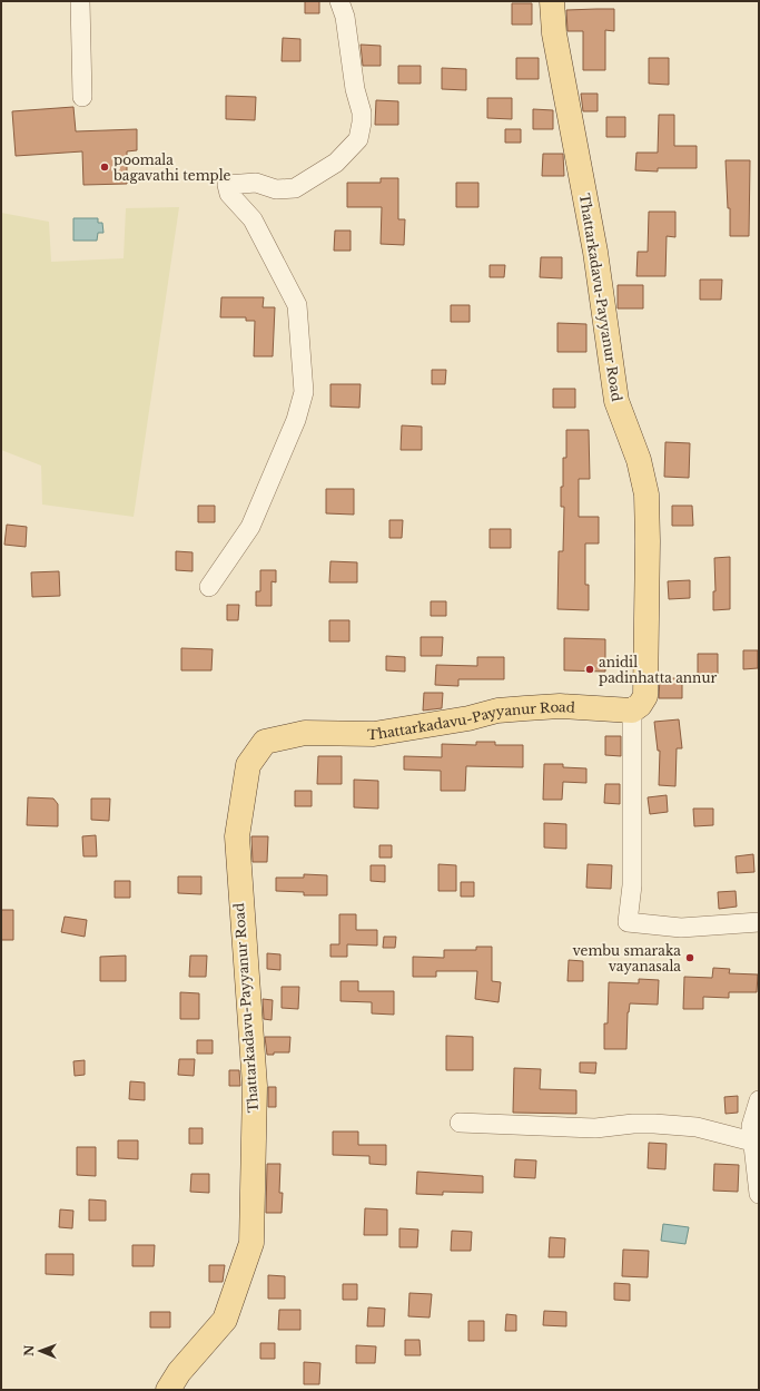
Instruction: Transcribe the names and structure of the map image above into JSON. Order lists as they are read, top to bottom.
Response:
{
  "streets": {
    "main road": ["Thattarkadavu-Payyanur Road"]
  },
  "places": ["poomala bagavathi temple", "anidil padinhatta annur", "vembu smaraka vayanasala"],
  "north": "left"
}
